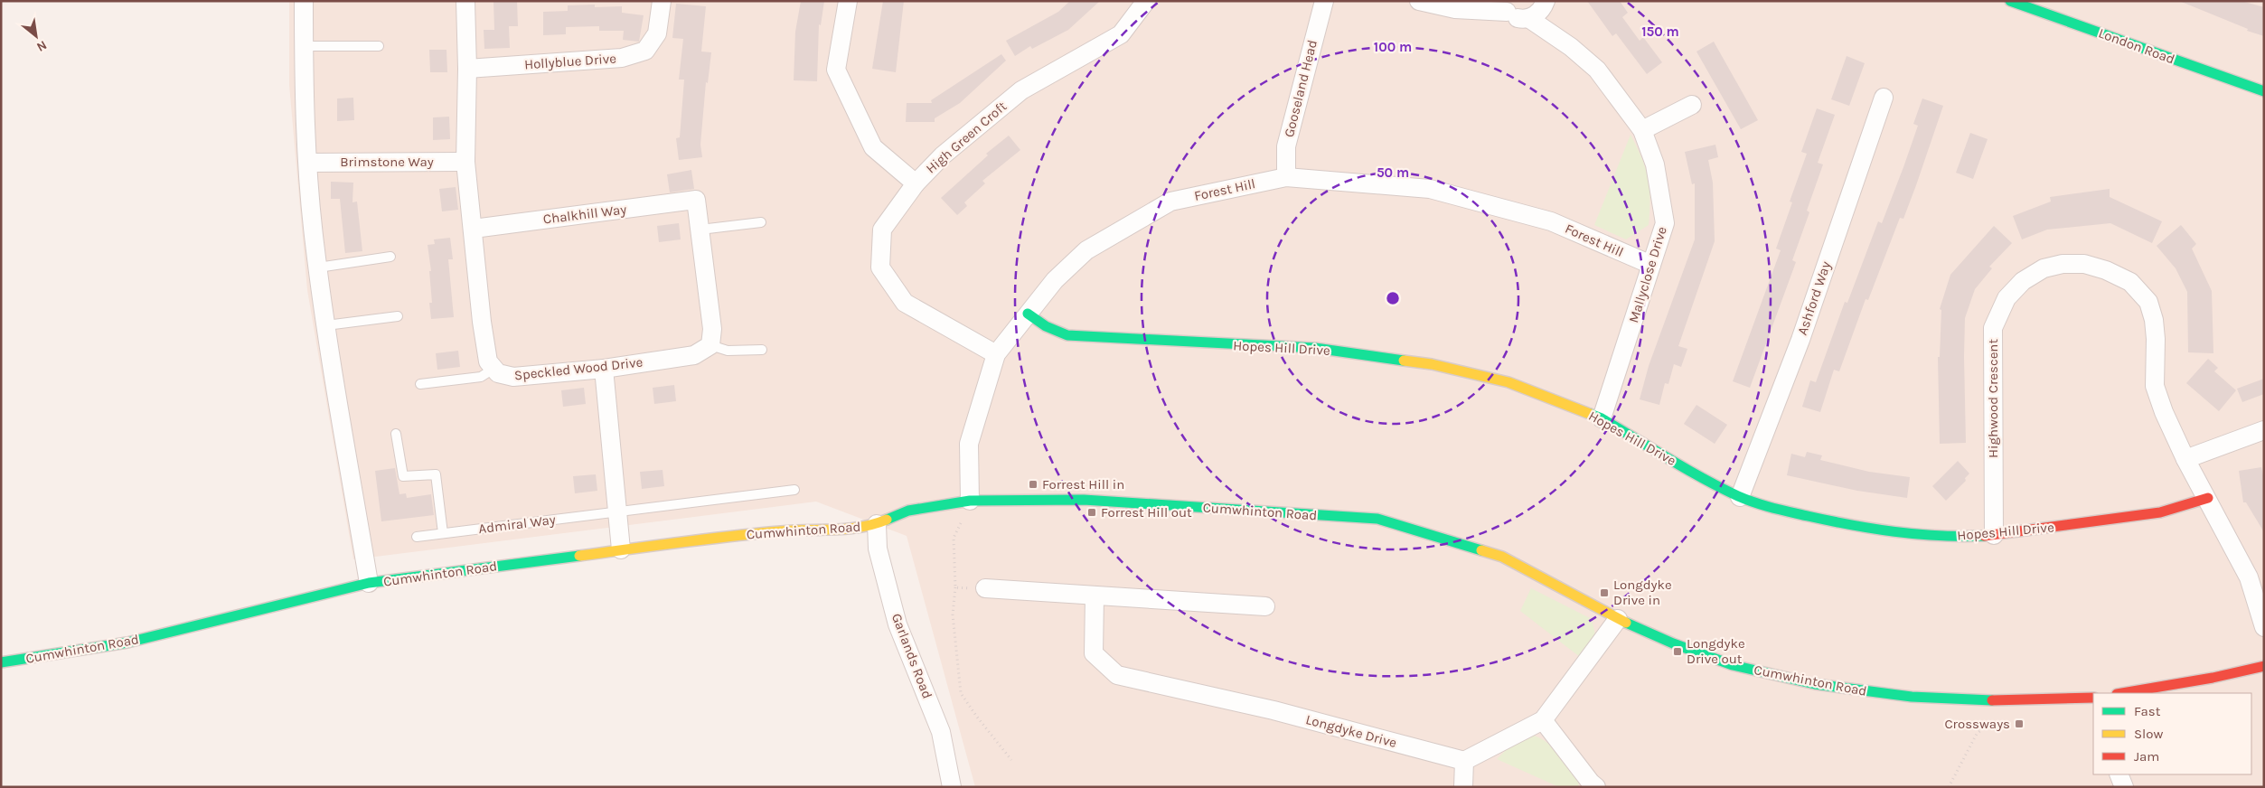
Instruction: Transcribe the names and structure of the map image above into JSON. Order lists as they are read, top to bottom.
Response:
{
  "streets": {
    "street": [
      "London Road",
      "Hollyblue Drive",
      "Gooseland Head",
      "High Green Croft",
      "Brimstone Way",
      "Forest Hill",
      "Chalkhill Way",
      "Mallyclose Drive",
      "Ashford Way",
      "Hopes Hill Drive",
      "Speckled Wood Drive",
      "Highwood Crescent",
      "Cumwhinton Road",
      "Garlands Road",
      "Longdyke Drive"
    ],
    "lane": ["Admiral Way"]
  },
  "crossings": [
    ["Gooseland Head", "Forest Hill"],
    ["High Green Croft", "Forest Hill"],
    ["Brimstone Way", "Speckled Wood Drive"],
    ["Forest Hill", "Mallyclose Drive"],
    ["Forest Hill", "Hopes Hill Drive"],
    ["Forest Hill", "Cumwhinton Road"],
    ["Chalkhill Way", "Speckled Wood Drive"],
    ["Mallyclose Drive", "Hopes Hill Drive"],
    ["Ashford Way", "Hopes Hill Drive"],
    ["Hopes Hill Drive", "Highwood Crescent"],
    ["Cumwhinton Road", "Garlands Road"]
  ],
  "places": {
    "transit": [
      "Forrest Hill in",
      "Forrest Hill out",
      "Longdyke Drive in",
      "Longdyke Drive out",
      "Crossways"
    ]
  },
  "legend": ["Fast", "Slow", "Jam"],
  "north": "bottom right",
  "rings": ["150 m", "100 m", "50 m"]
}
